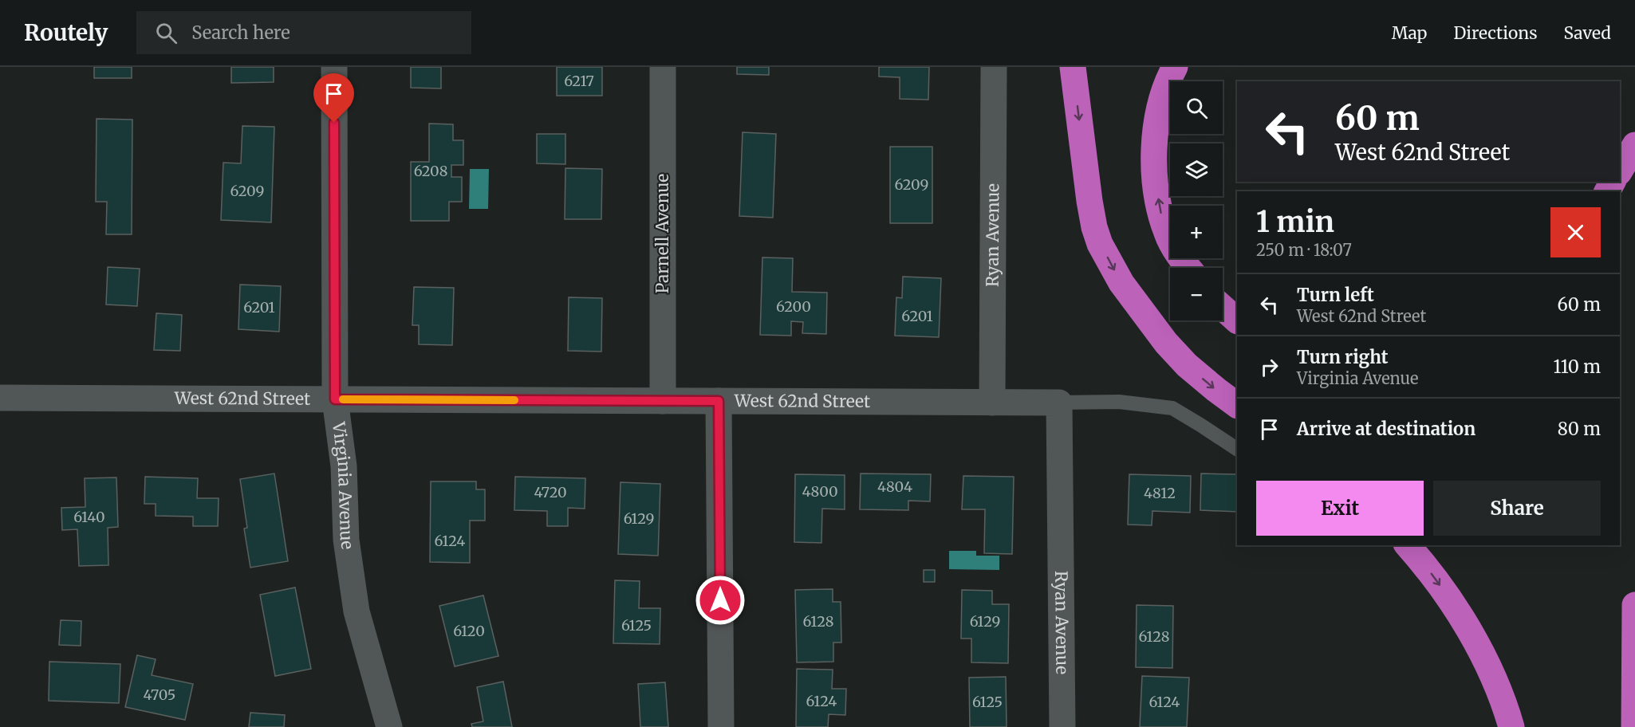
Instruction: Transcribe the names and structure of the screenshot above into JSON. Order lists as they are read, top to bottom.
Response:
{
  "streets": {
    "street": [
      "Parnell Avenue",
      "Ryan Avenue",
      "West 62nd Street",
      "Virginia Avenue"
    ]
  },
  "crossings": [
    ["Parnell Avenue", "West 62nd Street"],
    ["Ryan Avenue", "West 62nd Street"],
    ["West 62nd Street", "Virginia Avenue"]
  ],
  "house_numbers": [
    "6217",
    "6208",
    "6209",
    "6209",
    "6200",
    "6201",
    "6201",
    "4804",
    "4800",
    "4720",
    "4812",
    "6140",
    "6129",
    "6124",
    "6128",
    "6129",
    "6125",
    "6120",
    "6128",
    "4705",
    "6124",
    "6125",
    "6124"
  ],
  "page": {
    "header": "Routely",
    "search": "Search here",
    "nav": ["Map", "Directions", "Saved"],
    "map_buttons": ["+", "−"],
    "turn": ["60 m", "West 62nd Street"],
    "heading": ["1 min", "250 m · 18:07"],
    "list": [
      {
        "name": "Turn left",
        "note": "West 62nd Street",
        "value": "60 m"
      },
      {
        "name": "Turn right",
        "note": "Virginia Avenue",
        "value": "110 m"
      },
      {
        "name": "Arrive at destination",
        "value": "80 m"
      }
    ],
    "buttons": ["Exit", "Share"]
  }
}
